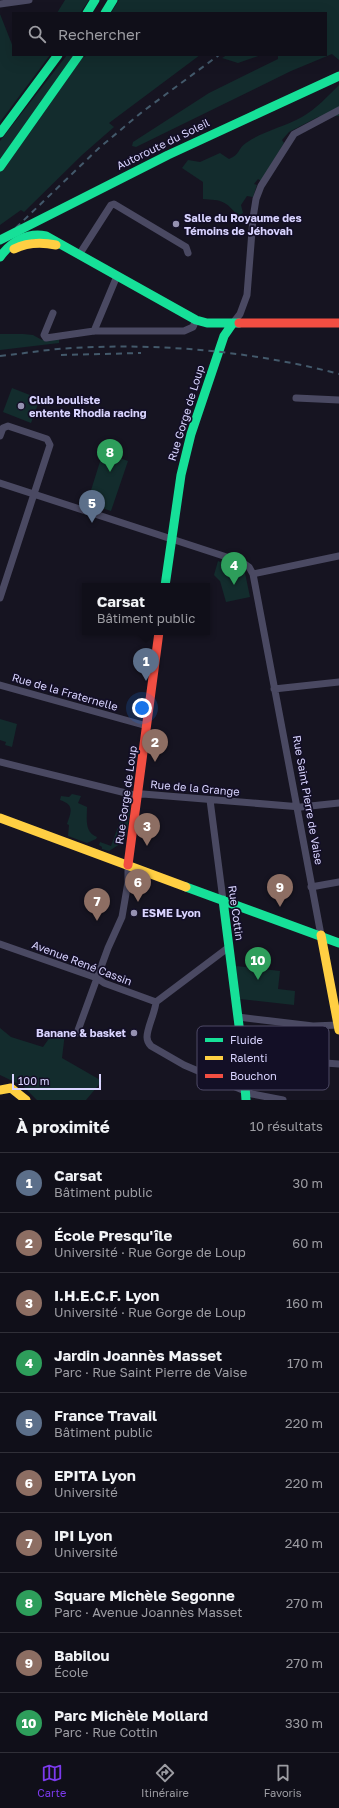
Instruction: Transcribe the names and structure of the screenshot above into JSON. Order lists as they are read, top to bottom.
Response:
{
  "streets": {
    "main road": [
      "Autoroute du Soleil",
      "Rue Gorge de Loup",
      "Rue Saint Pierre de Vaise",
      "Rue Cottin"
    ],
    "street": ["Rue de la Fraternelle", "Rue de la Grange", "Avenue René Cassin"]
  },
  "crossings": [
    ["Rue Gorge de Loup", "Rue de la Fraternelle"],
    ["Rue Gorge de Loup", "Rue de la Grange"],
    ["Rue de la Grange", "Rue Saint Pierre de Vaise"],
    ["Rue de la Grange", "Rue Cottin"]
  ],
  "places": [
    "Salle du Royaume des Témoins de Jéhovah",
    "Club bouliste entente Rhodia racing",
    "ESME Lyon",
    "Banane & basket"
  ],
  "legend": ["Fluide", "Ralenti", "Bouchon"],
  "scale_bar": "100 m",
  "page": {
    "search": "Rechercher",
    "pins": [
      "8",
      "5",
      "4",
      "1",
      "2",
      "3",
      "6",
      "9",
      "7",
      "10"
    ],
    "popup": ["Carsat", "Bâtiment public"],
    "scale": "100 m",
    "heading": ["À proximité", "10 résultats"],
    "list": [
      {
        "mark": "1",
        "name": "Carsat",
        "note": "Bâtiment public",
        "value": "30 m"
      },
      {
        "mark": "2",
        "name": "École Presqu'île",
        "note": "Université · Rue Gorge de Loup",
        "value": "60 m"
      },
      {
        "mark": "3",
        "name": "I.H.E.C.F. Lyon",
        "note": "Université · Rue Gorge de Loup",
        "value": "160 m"
      },
      {
        "mark": "4",
        "name": "Jardin Joannès Masset",
        "note": "Parc · Rue Saint Pierre de Vaise",
        "value": "170 m"
      },
      {
        "mark": "5",
        "name": "France Travail",
        "note": "Bâtiment public",
        "value": "220 m"
      },
      {
        "mark": "6",
        "name": "EPITA Lyon",
        "note": "Université",
        "value": "220 m"
      },
      {
        "mark": "7",
        "name": "IPI Lyon",
        "note": "Université",
        "value": "240 m"
      },
      {
        "mark": "8",
        "name": "Square Michèle Segonne",
        "note": "Parc · Avenue Joannès Masset",
        "value": "270 m"
      },
      {
        "mark": "9",
        "name": "Babilou",
        "note": "École",
        "value": "270 m"
      },
      {
        "mark": "10",
        "name": "Parc Michèle Mollard",
        "note": "Parc · Rue Cottin",
        "value": "330 m"
      }
    ],
    "nav": ["Carte", "Itinéraire", "Favoris"]
  }
}
